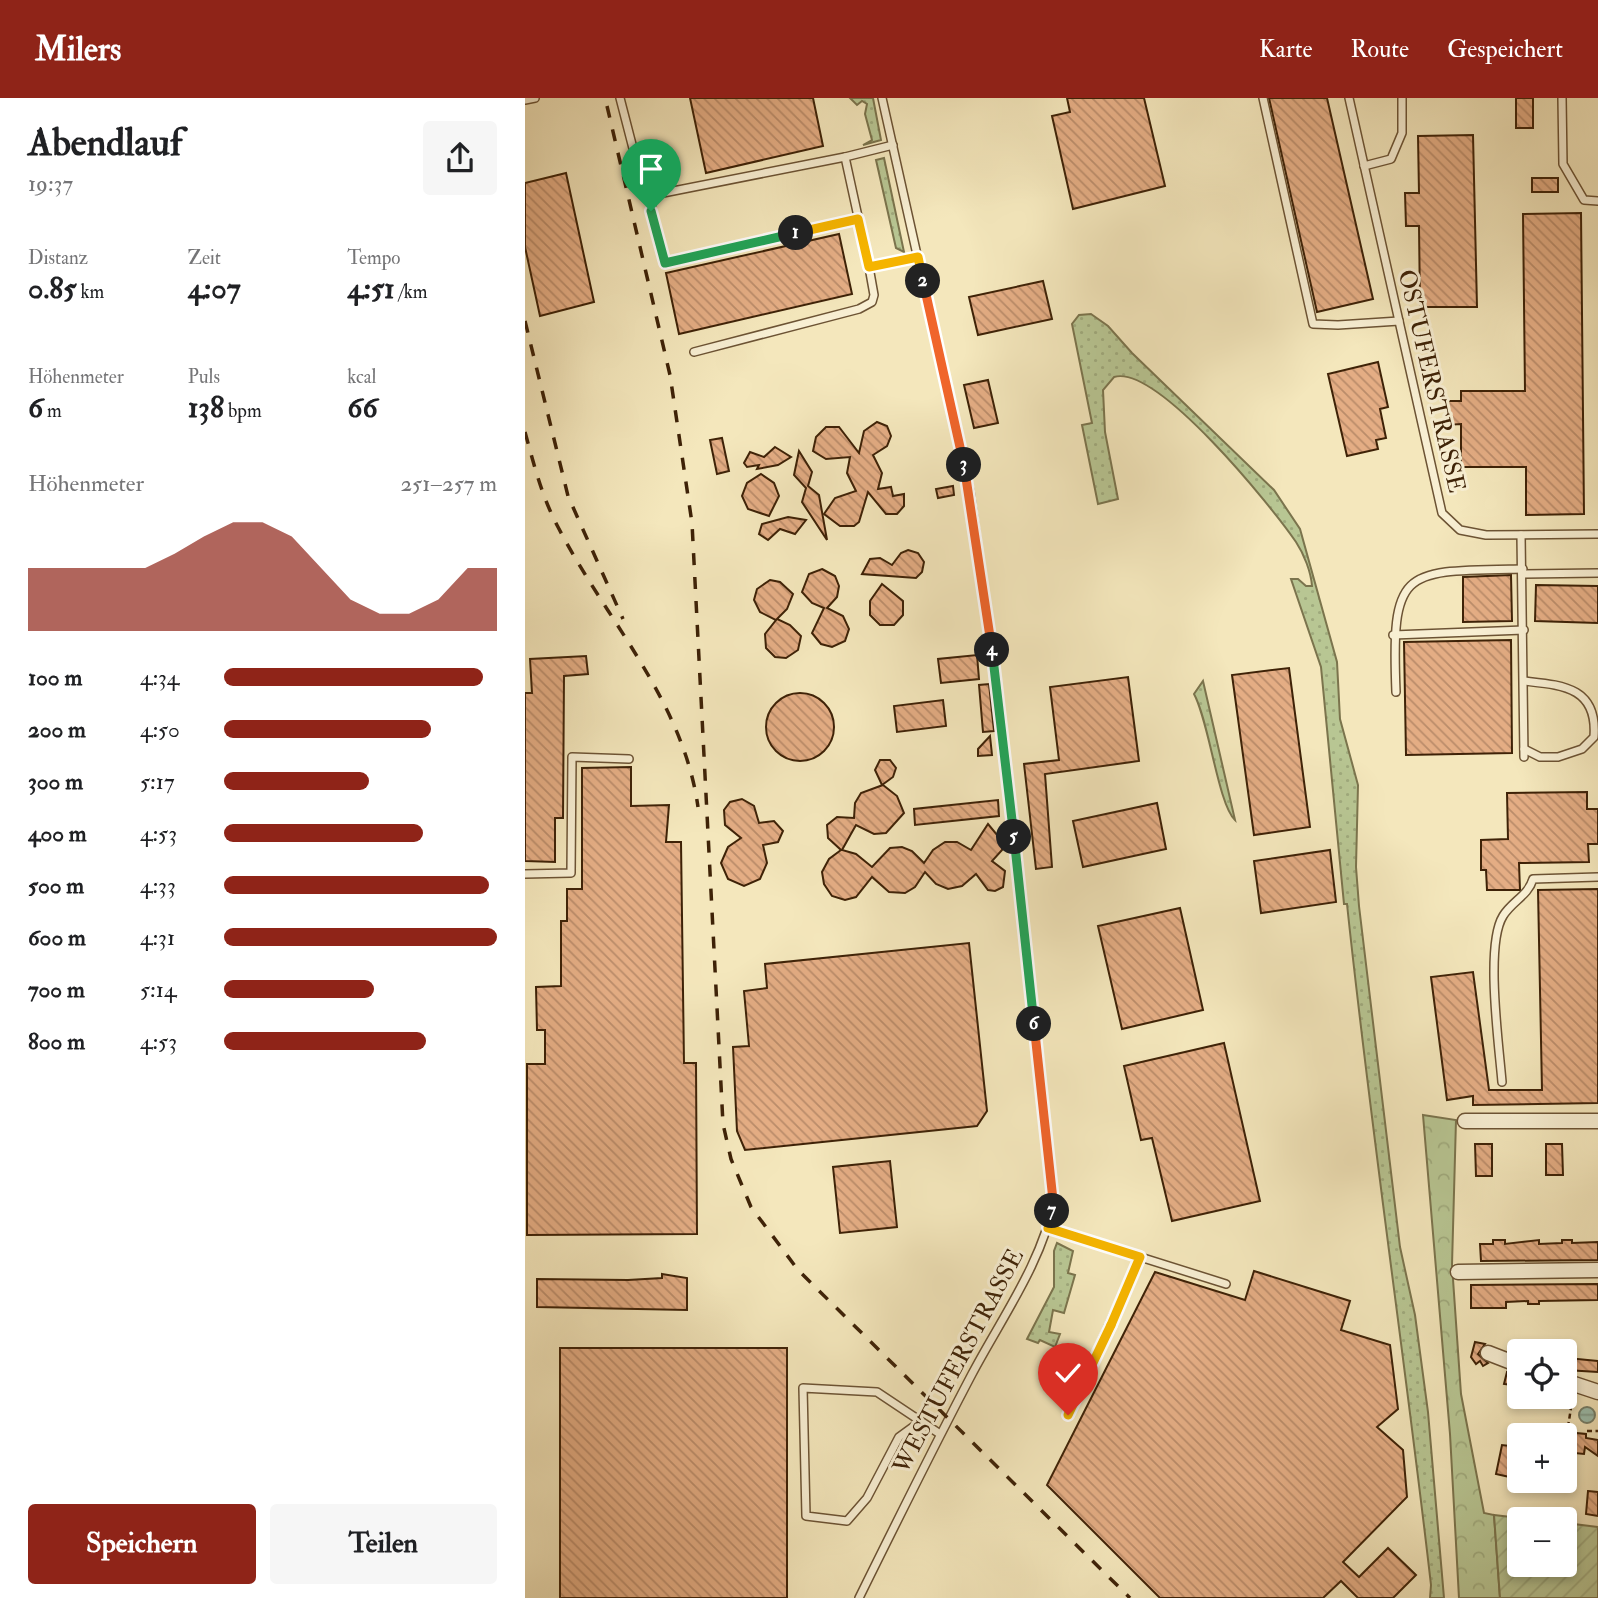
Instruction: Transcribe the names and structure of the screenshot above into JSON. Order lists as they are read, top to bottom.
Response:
{
  "streets": {
    "lane": ["OSTUFERSTRASSE", "WESTUFERSTRASSE"]
  },
  "page": {
    "header": "Milers",
    "nav": ["Karte", "Route", "Gespeichert"],
    "heading": ["Abendlauf", "19:37"],
    "pins": [
      "1",
      "2",
      "3",
      "4",
      "5",
      "6",
      "7"
    ],
    "stats": [
      ["Distanz", "0.85 km"],
      ["Zeit", "4:07"],
      ["Tempo", "4:51 /km"],
      ["Höhenmeter", "6 m"],
      ["Puls", "138 bpm"],
      ["kcal", "66"]
    ],
    "chart": ["Höhenmeter", "251–257 m"],
    "list": [
      {
        "name": "100 m",
        "note": "4:34"
      },
      {
        "name": "200 m",
        "note": "4:50"
      },
      {
        "name": "300 m",
        "note": "5:17"
      },
      {
        "name": "400 m",
        "note": "4:53"
      },
      {
        "name": "500 m",
        "note": "4:33"
      },
      {
        "name": "600 m",
        "note": "4:31"
      },
      {
        "name": "700 m",
        "note": "5:14"
      },
      {
        "name": "800 m",
        "note": "4:53"
      }
    ],
    "map_buttons": ["+", "−"],
    "buttons": ["Speichern", "Teilen"]
  }
}
